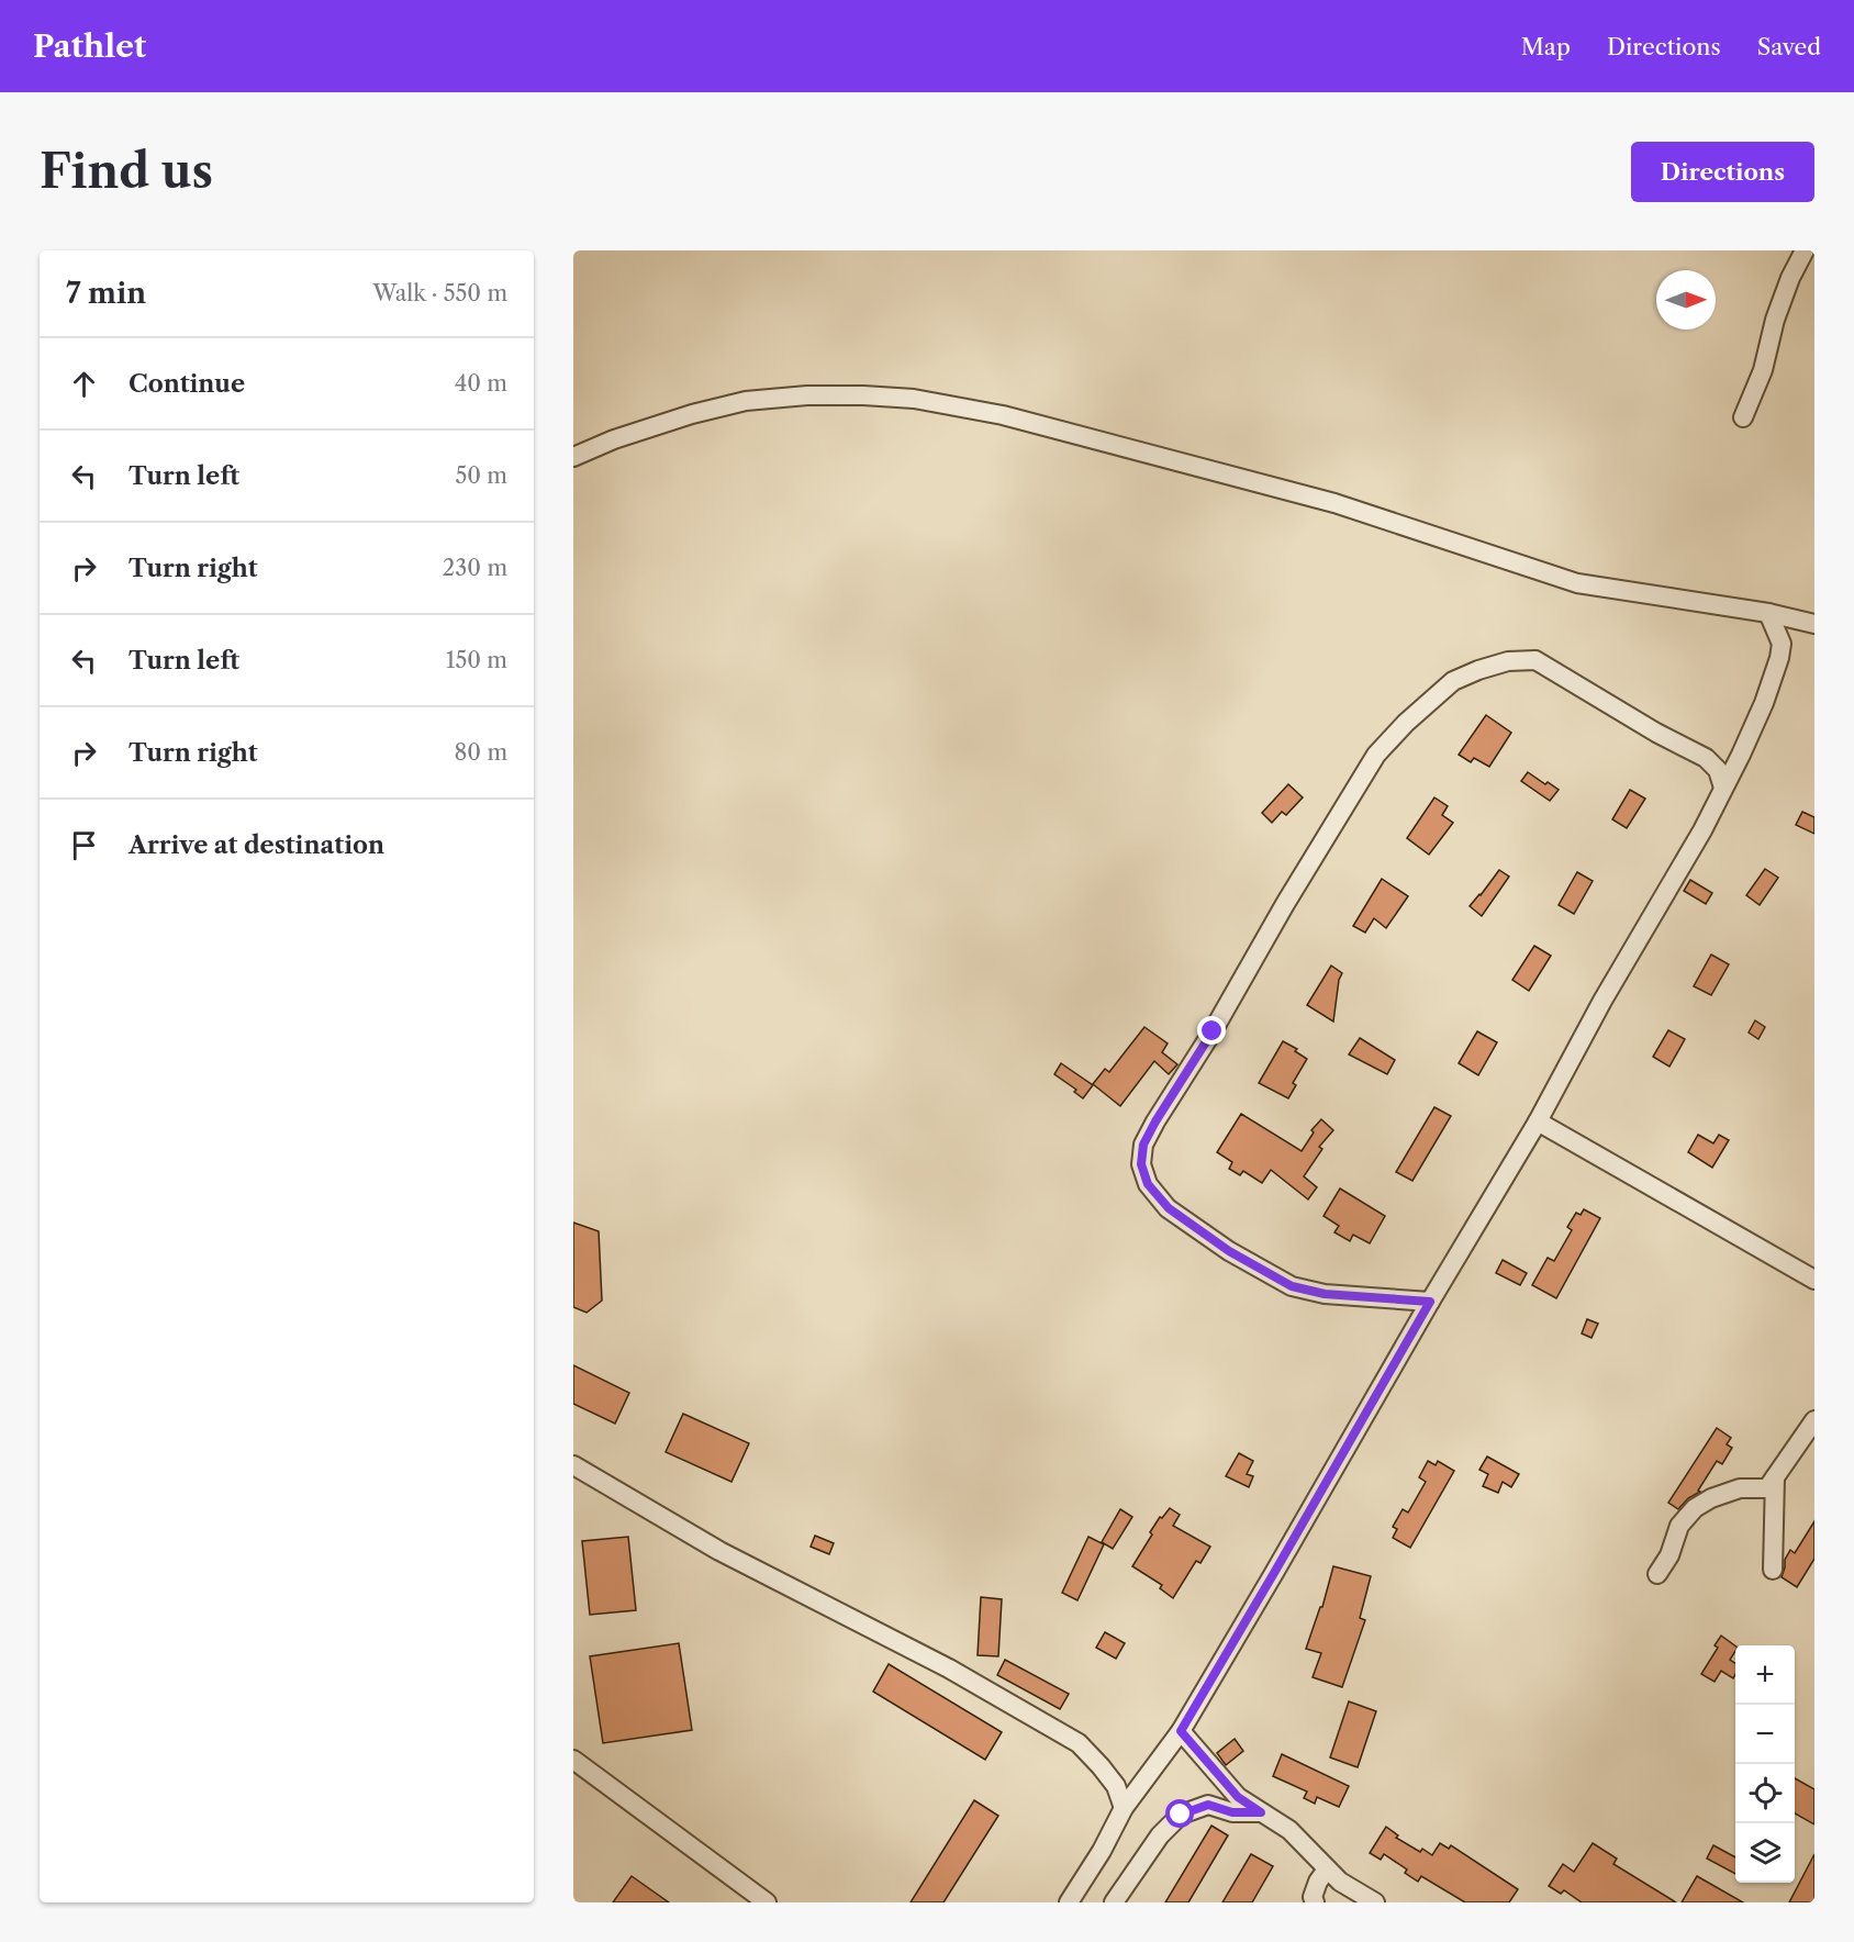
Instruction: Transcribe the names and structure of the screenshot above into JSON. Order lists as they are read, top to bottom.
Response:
{
  "north": "right",
  "page": {
    "header": "Pathlet",
    "nav": ["Map", "Directions", "Saved"],
    "buttons": "Directions",
    "title": "Find us",
    "heading": ["7 min", "Walk · 550 m"],
    "list": [
      ["Continue", "40 m"],
      ["Turn left", "50 m"],
      ["Turn right", "230 m"],
      ["Turn left", "150 m"],
      ["Turn right", "80 m"],
      "Arrive at destination"
    ],
    "map_buttons": ["+", "−"]
  }
}
